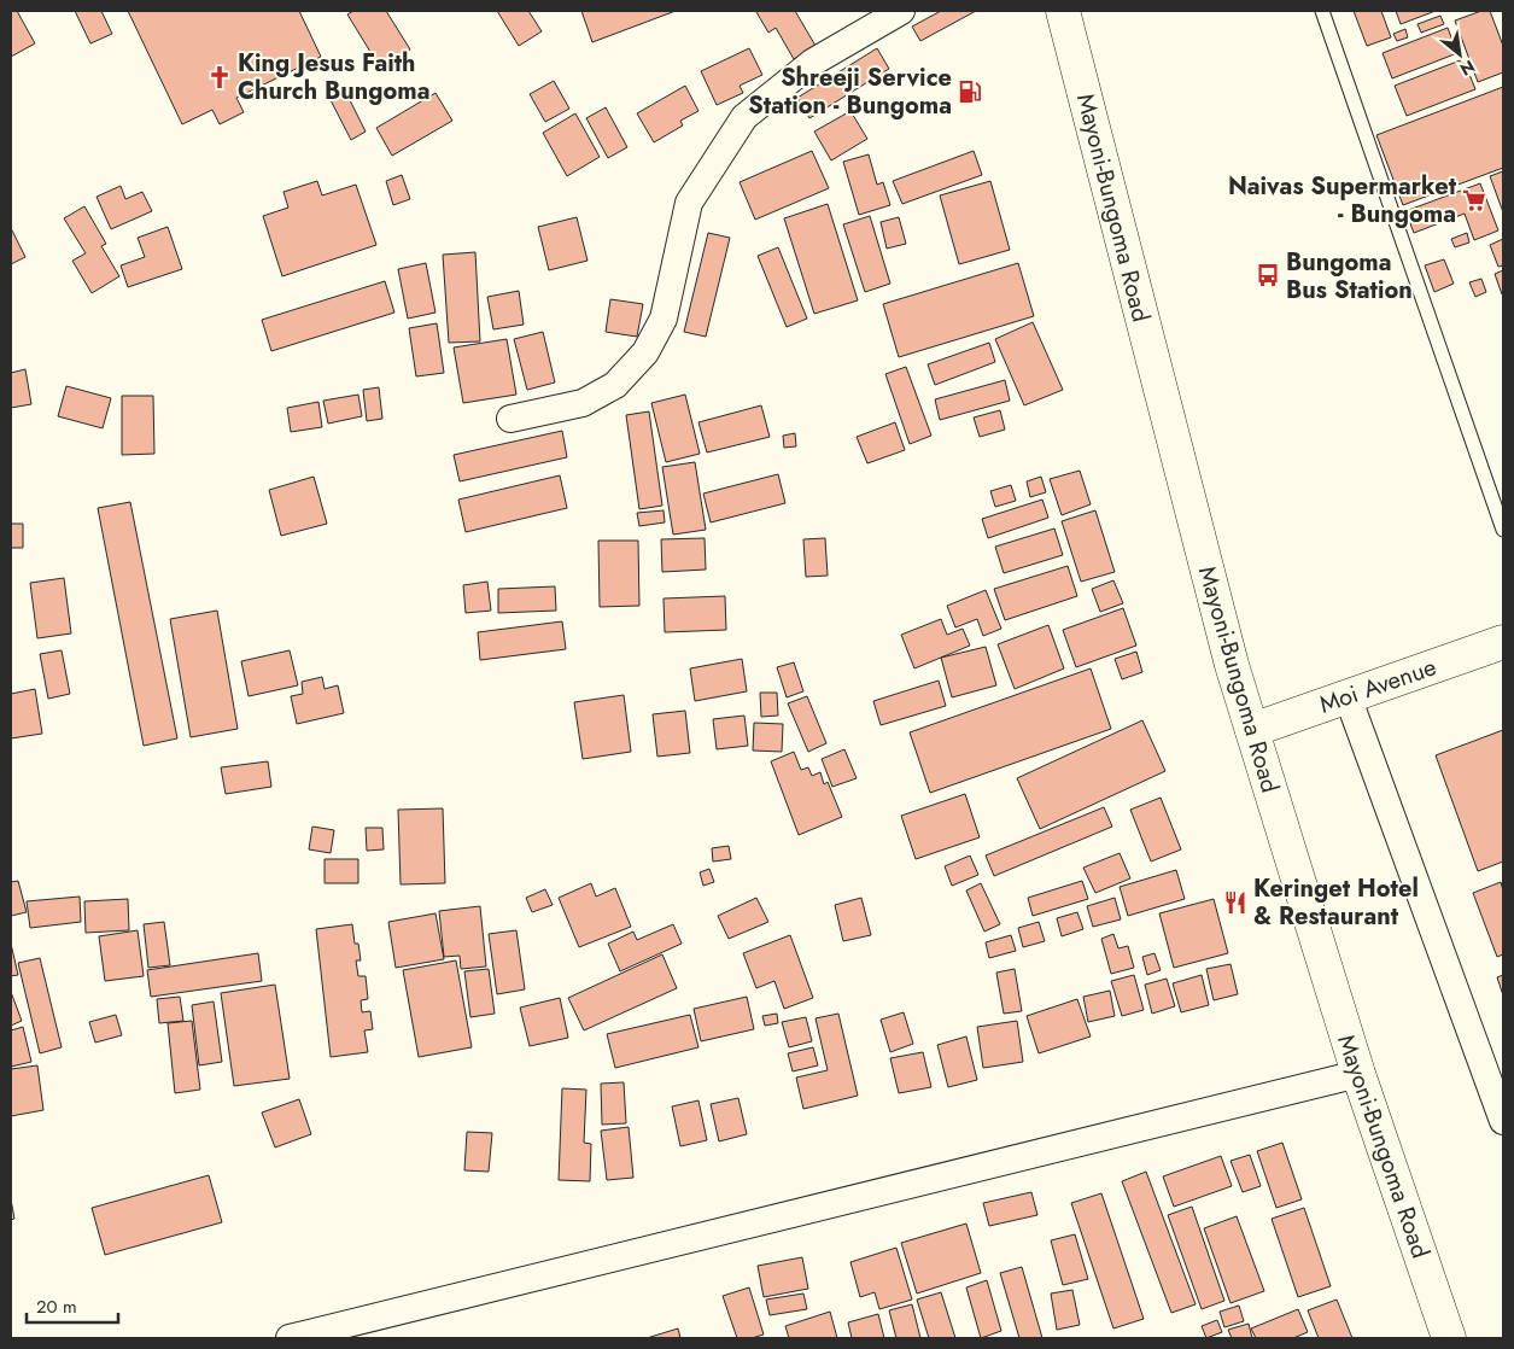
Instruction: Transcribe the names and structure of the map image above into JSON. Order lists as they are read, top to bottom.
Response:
{
  "streets": {
    "main road": ["Mayoni-Bungoma Road", "Moi Avenue"]
  },
  "crossings": [
    ["Mayoni-Bungoma Road", "Moi Avenue"]
  ],
  "places": {
    "church": ["King Jesus Faith Church Bungoma"],
    "fuel station": ["Shreeji Service Station - Bungoma"],
    "supermarket": ["Naivas Supermarket - Bungoma"],
    "bus stop": ["Bungoma Bus Station"],
    "restaurant": ["Keringet Hotel & Restaurant"]
  },
  "scale_bar": "20 m",
  "north": "bottom right"
}
